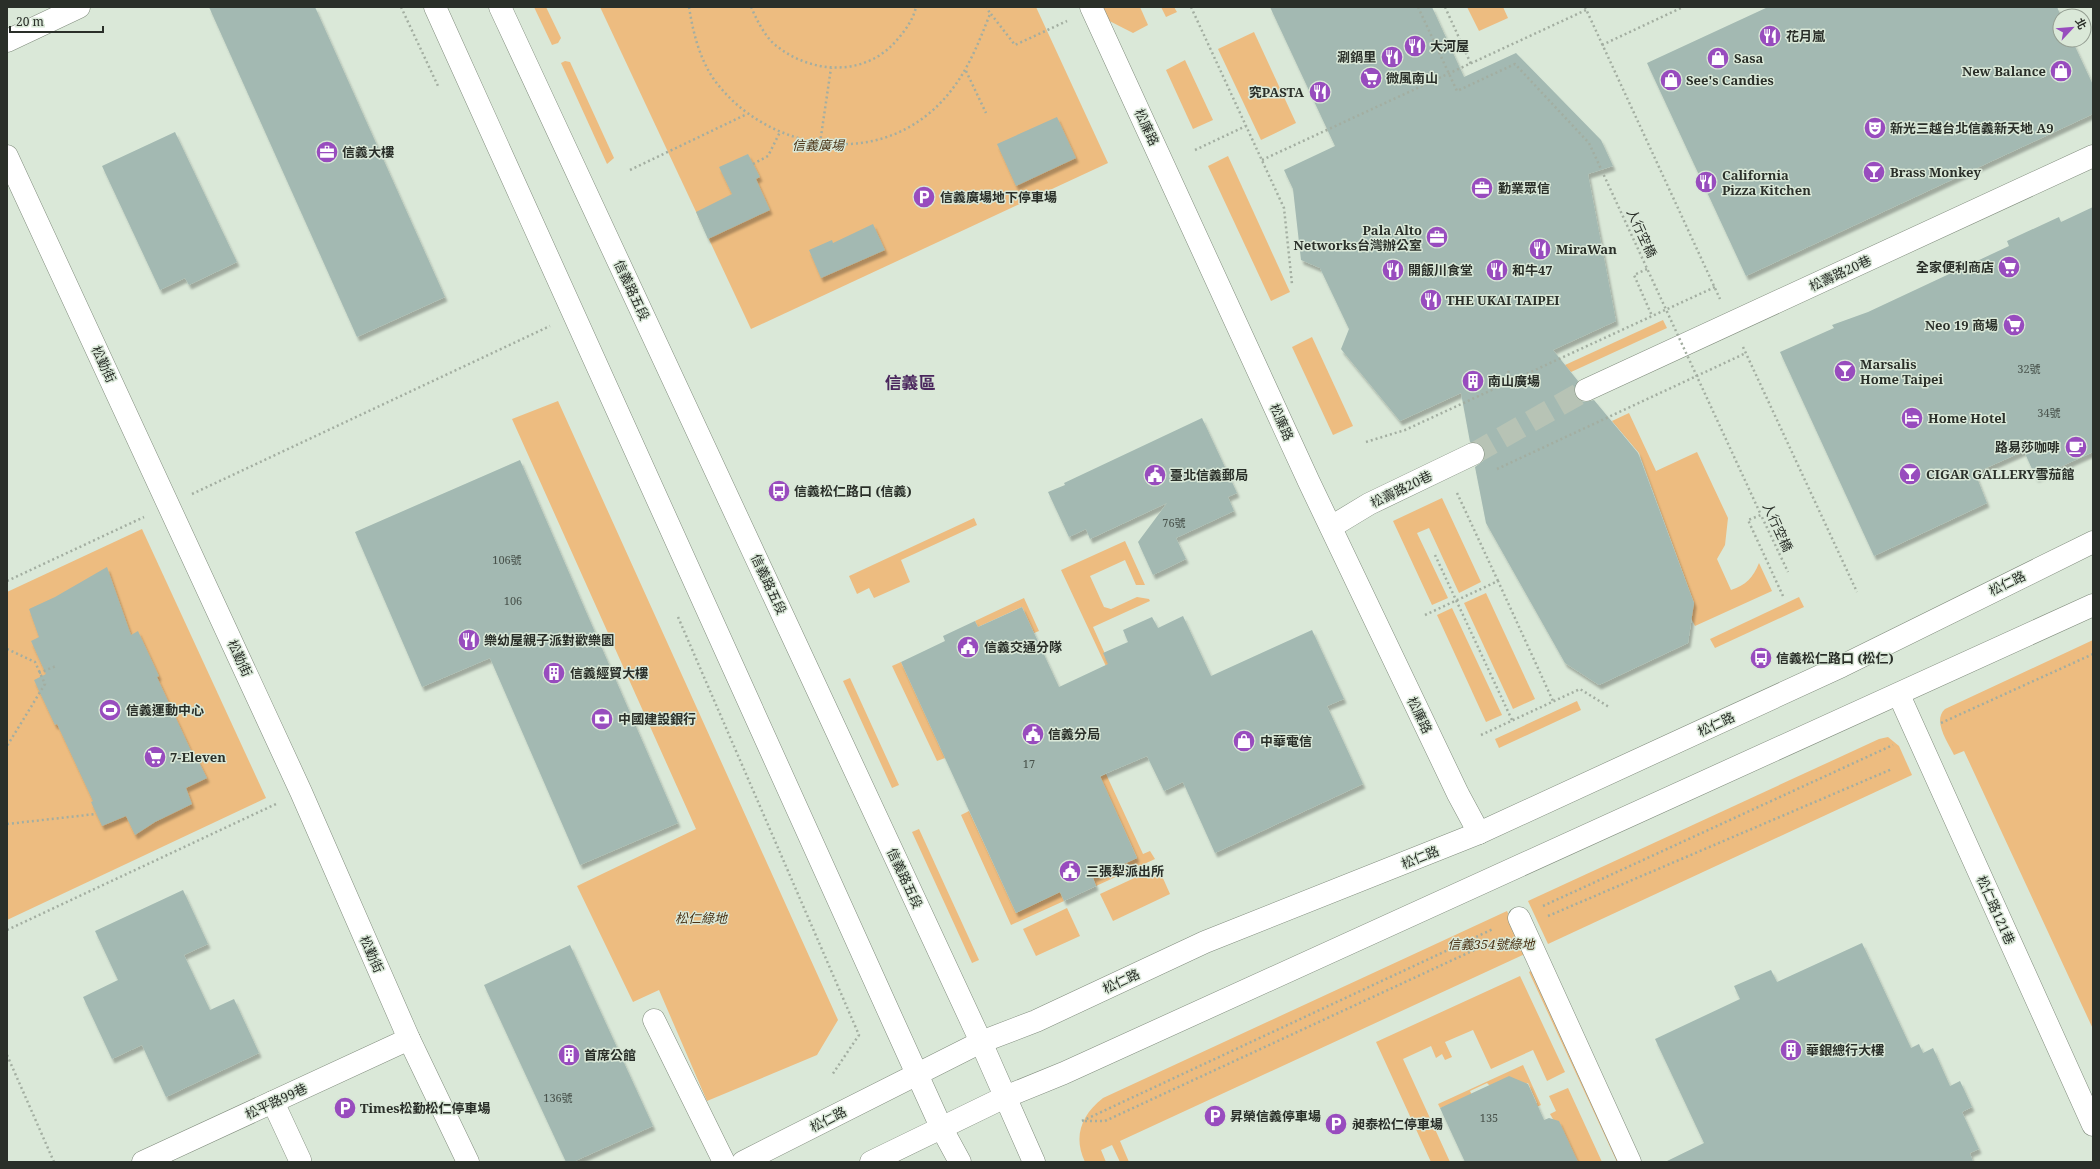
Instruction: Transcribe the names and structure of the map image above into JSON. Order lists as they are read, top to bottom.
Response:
{
  "streets": {
    "street": [
      "松廉路",
      "松壽路20巷",
      "信義路五段",
      "松勤街",
      "松仁路",
      "松仁路121巷",
      "松平路99巷"
    ],
    "path": ["人行空橋"]
  },
  "crossings": [
    ["松廉路", "松壽路20巷"],
    ["松廉路", "松仁路"],
    ["信義路五段", "松仁路"],
    ["松勤街", "松平路99巷"]
  ],
  "districts": ["信義區"],
  "parks": ["信義廣場", "松仁綠地", "信義354號綠地"],
  "places": {
    "restaurant": [
      "花月嵐",
      "大河屋",
      "涮鍋里",
      "究PASTA",
      "California Pizza Kitchen",
      "MiraWan",
      "開飯川食堂",
      "和牛47",
      "THE UKAI TAIPEI",
      "樂幼屋親子派對歡樂園"
    ],
    "shop": [
      "Sasa",
      "New Balance",
      "See's Candies",
      "中華電信"
    ],
    "supermarket": [
      "微風南山",
      "全家便利商店",
      "Neo 19 商場",
      "7-Eleven"
    ],
    "theatre": ["新光三越台北信義新天地 A9"],
    "office": ["信義大樓", "勤業眾信", "Pala Alto Networks台灣辦公室"],
    "bar": ["Brass Monkey", "Marsalis Home Taipei", "CIGAR GALLERY雪茄館"],
    "parking": [
      "信義廣場地下停車場",
      "Times松勤松仁停車場",
      "昇榮信義停車場",
      "昶泰松仁停車場"
    ],
    "building": [
      "南山廣場",
      "信義經貿大樓",
      "華銀總行大樓",
      "首席公館"
    ],
    "hotel": ["Home Hotel"],
    "cafe": ["路易莎咖啡"],
    "public building": [
      "臺北信義郵局",
      "信義交通分隊",
      "信義分局",
      "三張犁派出所"
    ],
    "bus stop": ["信義松仁路口 (信義)", "信義松仁路口 (松仁)"],
    "sports": ["信義運動中心"],
    "bank": ["中國建設銀行"]
  },
  "house_numbers": [
    "32號",
    "34號",
    "76號",
    "106號",
    "106",
    "17",
    "136號",
    "135"
  ],
  "scale_bar": "20 m",
  "north": "top right"
}
